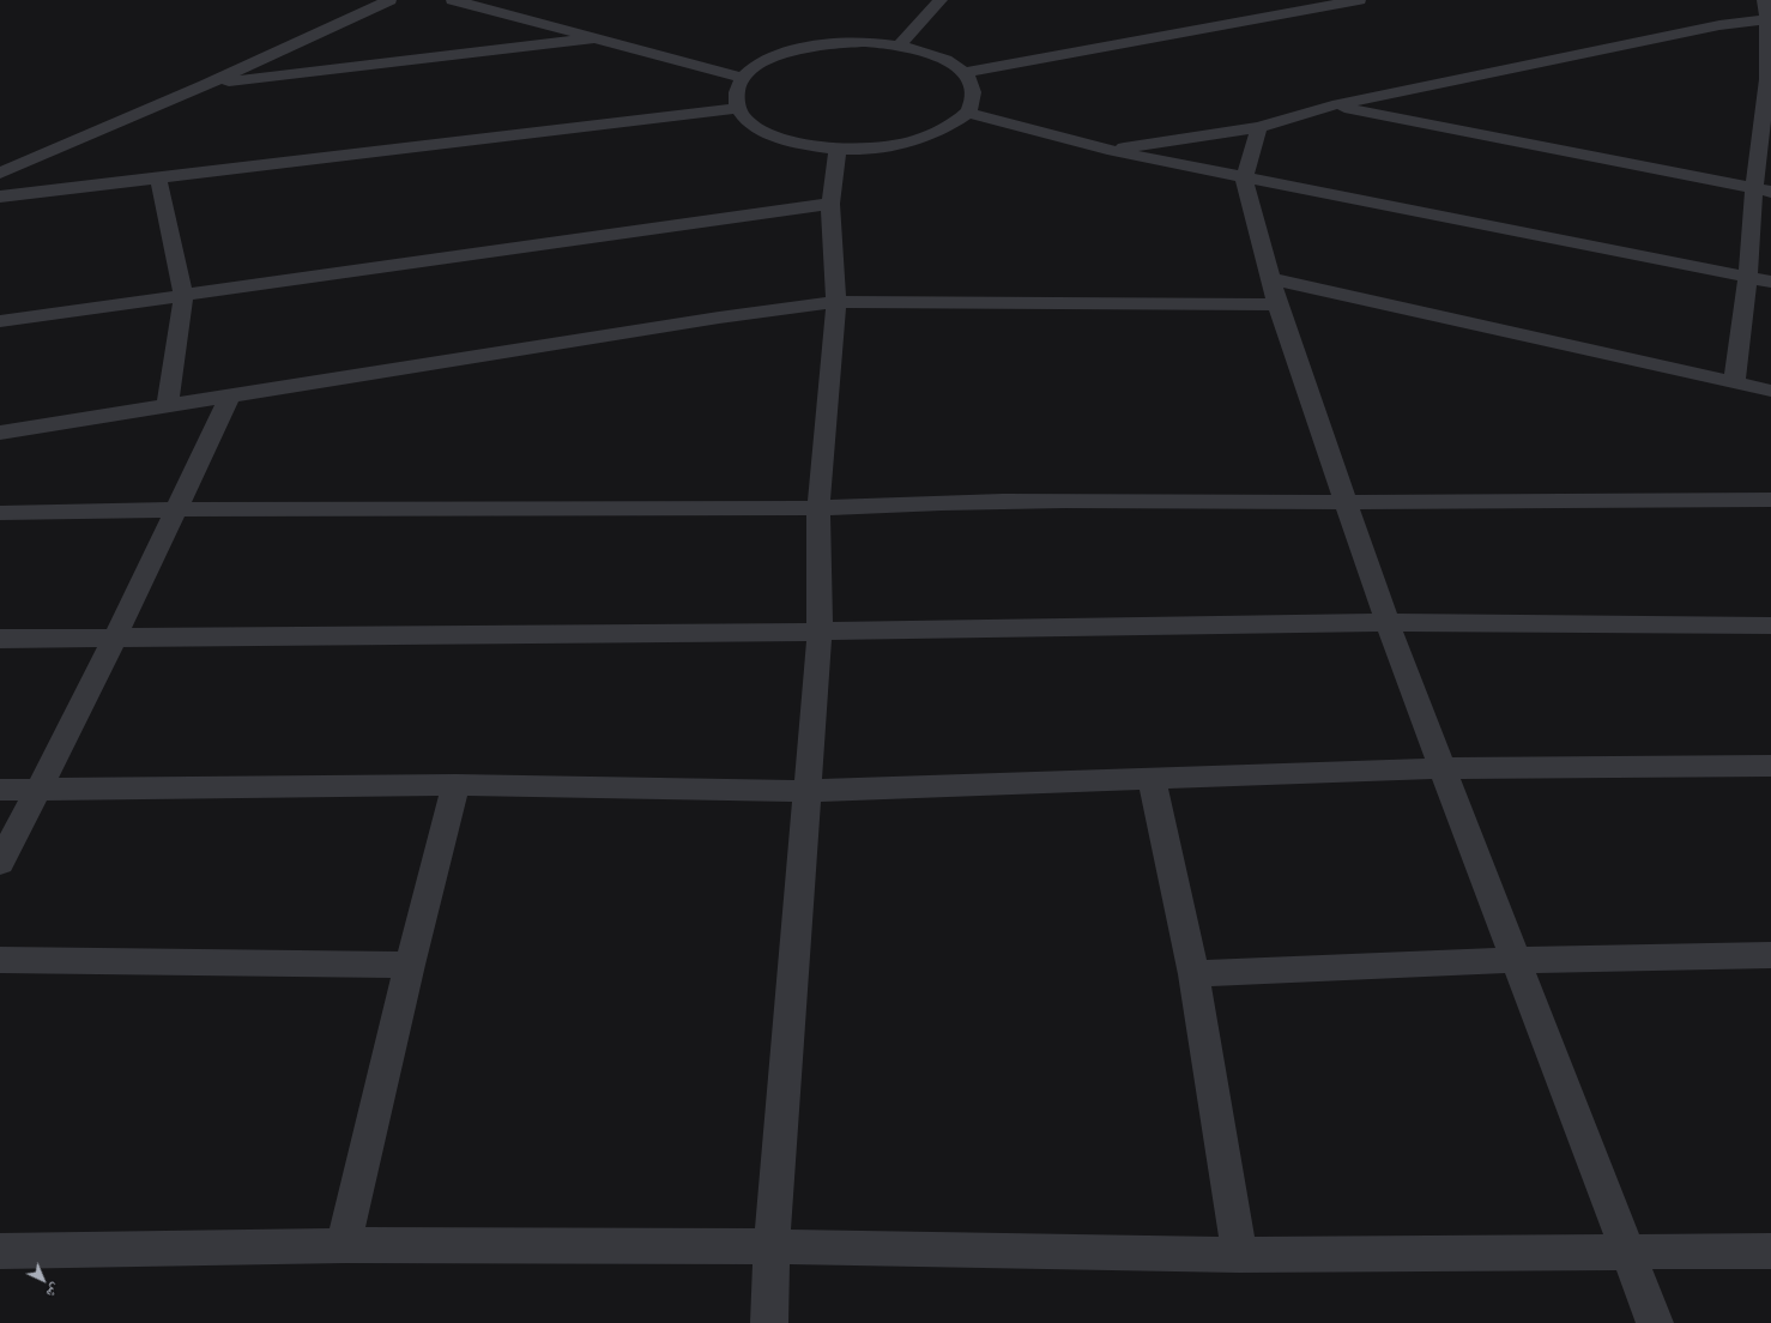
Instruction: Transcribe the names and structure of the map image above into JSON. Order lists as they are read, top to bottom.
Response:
{
  "north": "bottom right"
}
